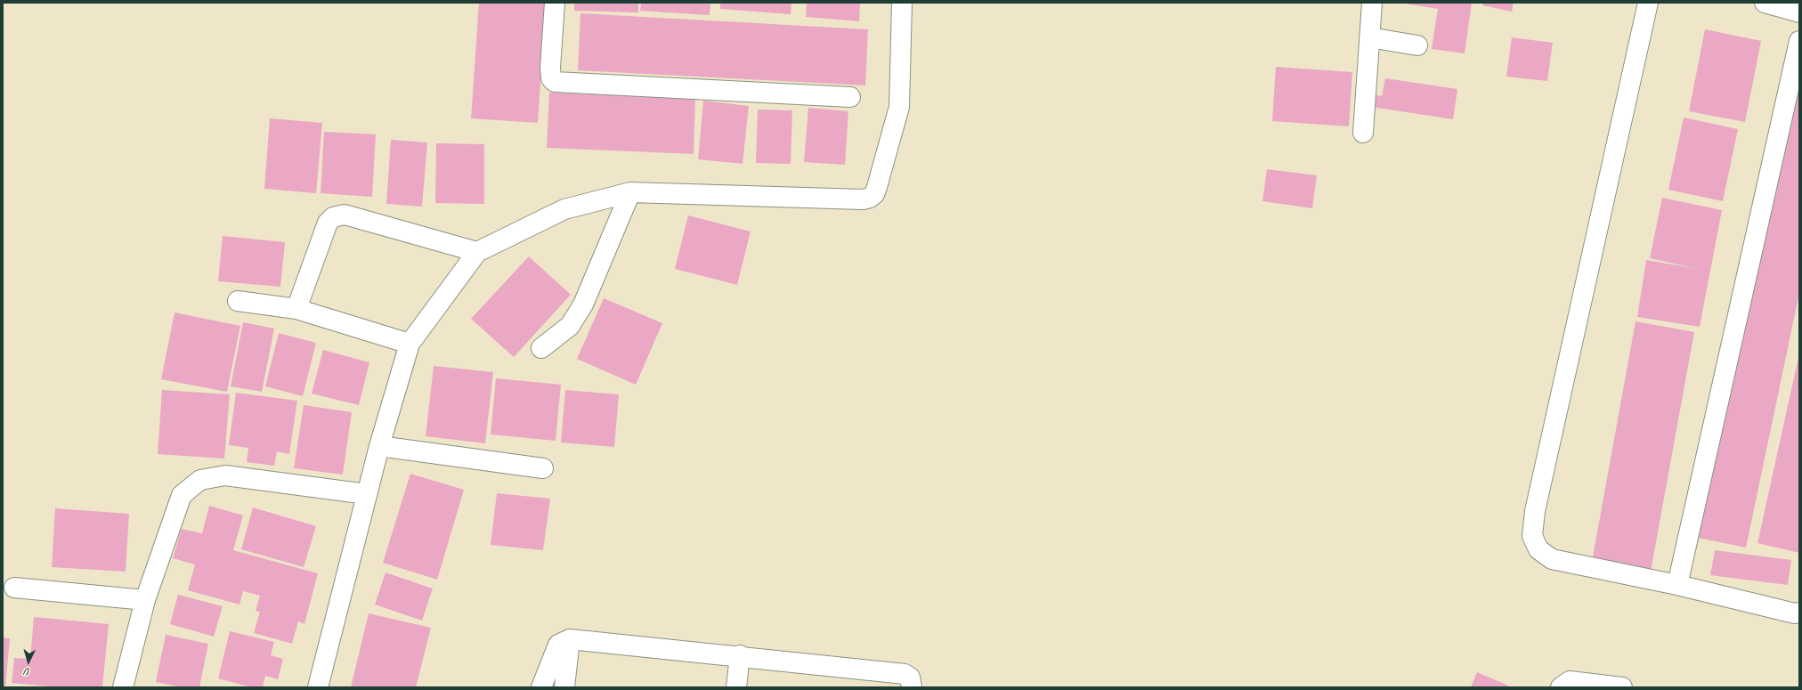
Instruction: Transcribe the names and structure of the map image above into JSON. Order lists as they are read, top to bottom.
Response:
{
  "north": "bottom"
}
